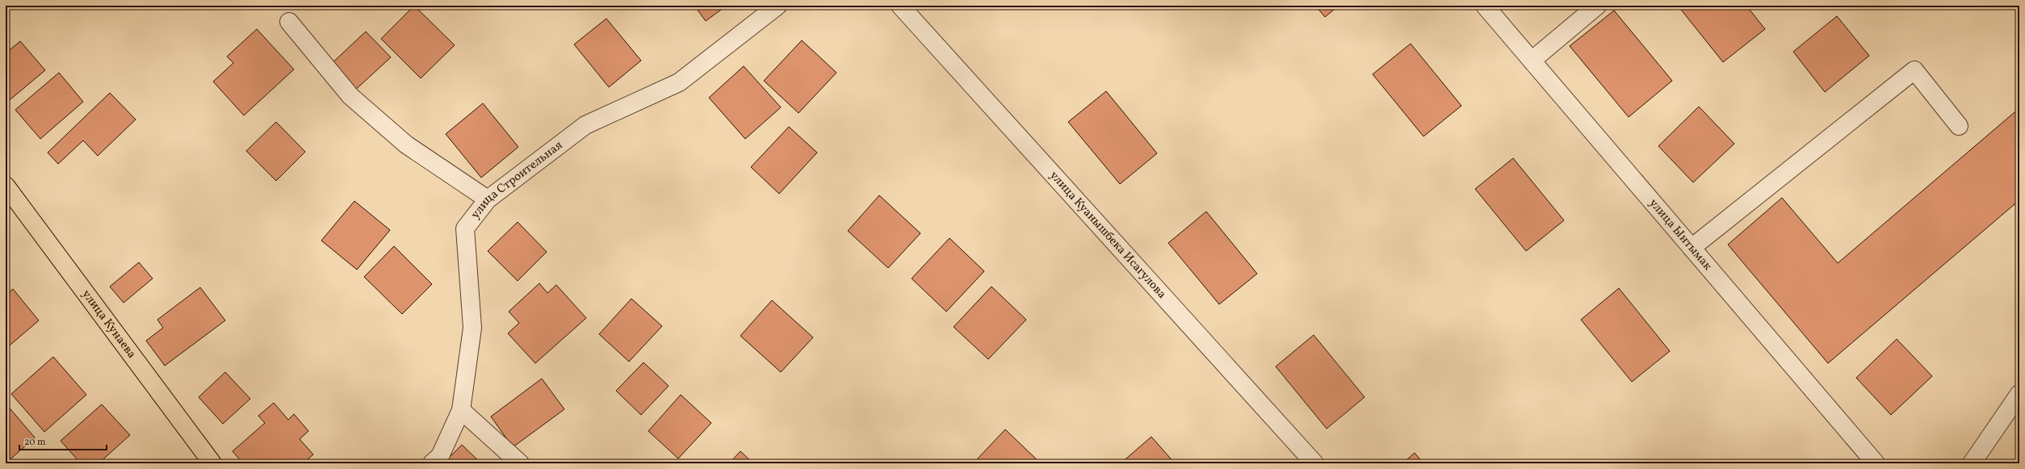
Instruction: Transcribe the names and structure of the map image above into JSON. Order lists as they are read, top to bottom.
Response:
{
  "streets": {
    "main road": ["улица Кунаева"],
    "street": ["улица Строительная", "улица Куанышбека Исагулова", "улица Ынтымак"]
  },
  "scale_bar": "20 m"
}
